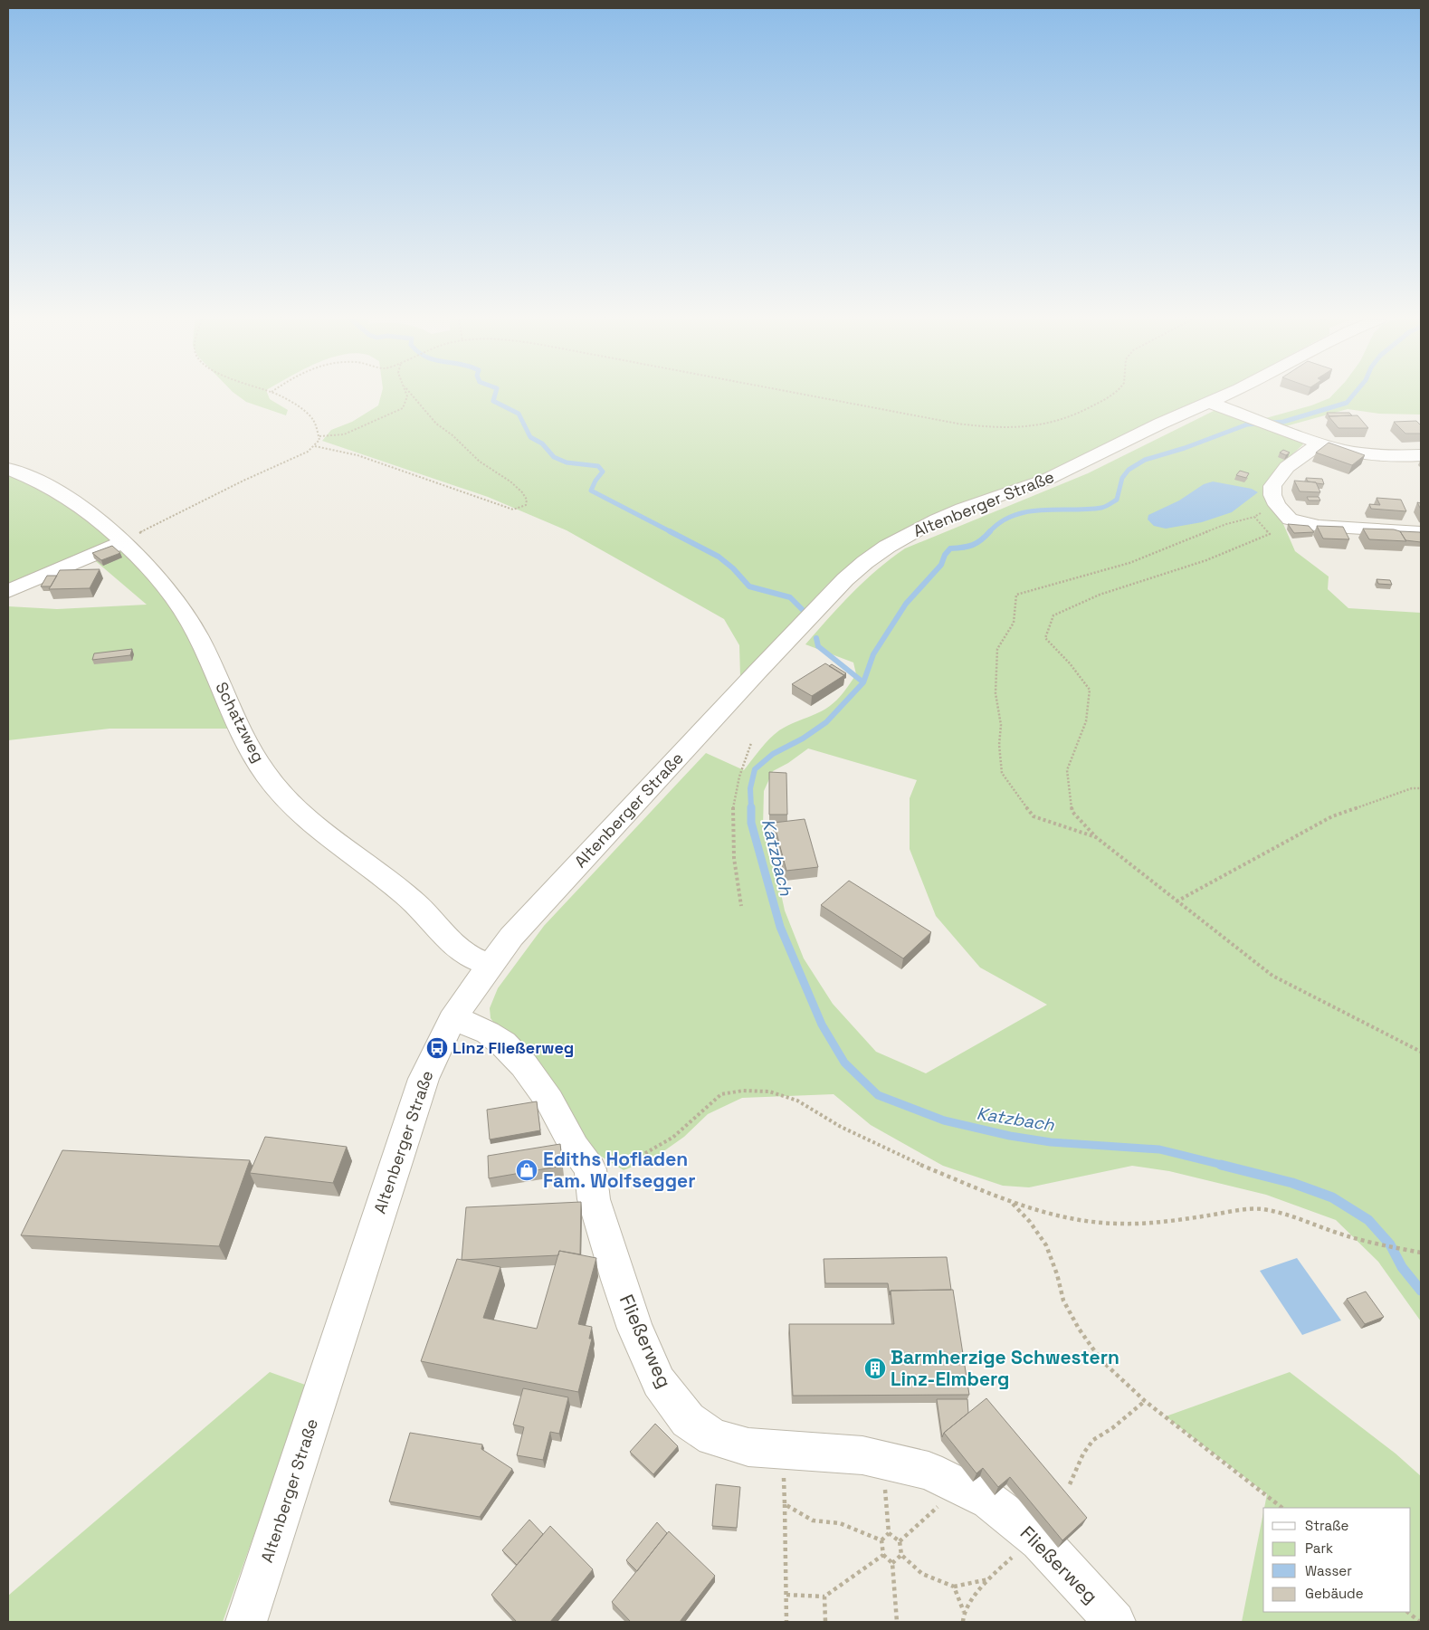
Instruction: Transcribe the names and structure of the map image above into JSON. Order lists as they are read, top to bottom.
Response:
{
  "streets": {
    "street": ["Altenberger Straße", "Schatzweg", "Fließerweg"]
  },
  "crossings": [
    ["Altenberger Straße", "Schatzweg"],
    ["Altenberger Straße", "Fließerweg"]
  ],
  "water": ["Katzbach"],
  "places": {
    "bus stop": ["Linz Fließerweg"],
    "shop": ["Ediths Hofladen Fam. Wolfsegger"],
    "building": ["Barmherzige Schwestern Linz-Elmberg"]
  },
  "legend": [
    "Straße",
    "Park",
    "Wasser",
    "Gebäude"
  ]
}
